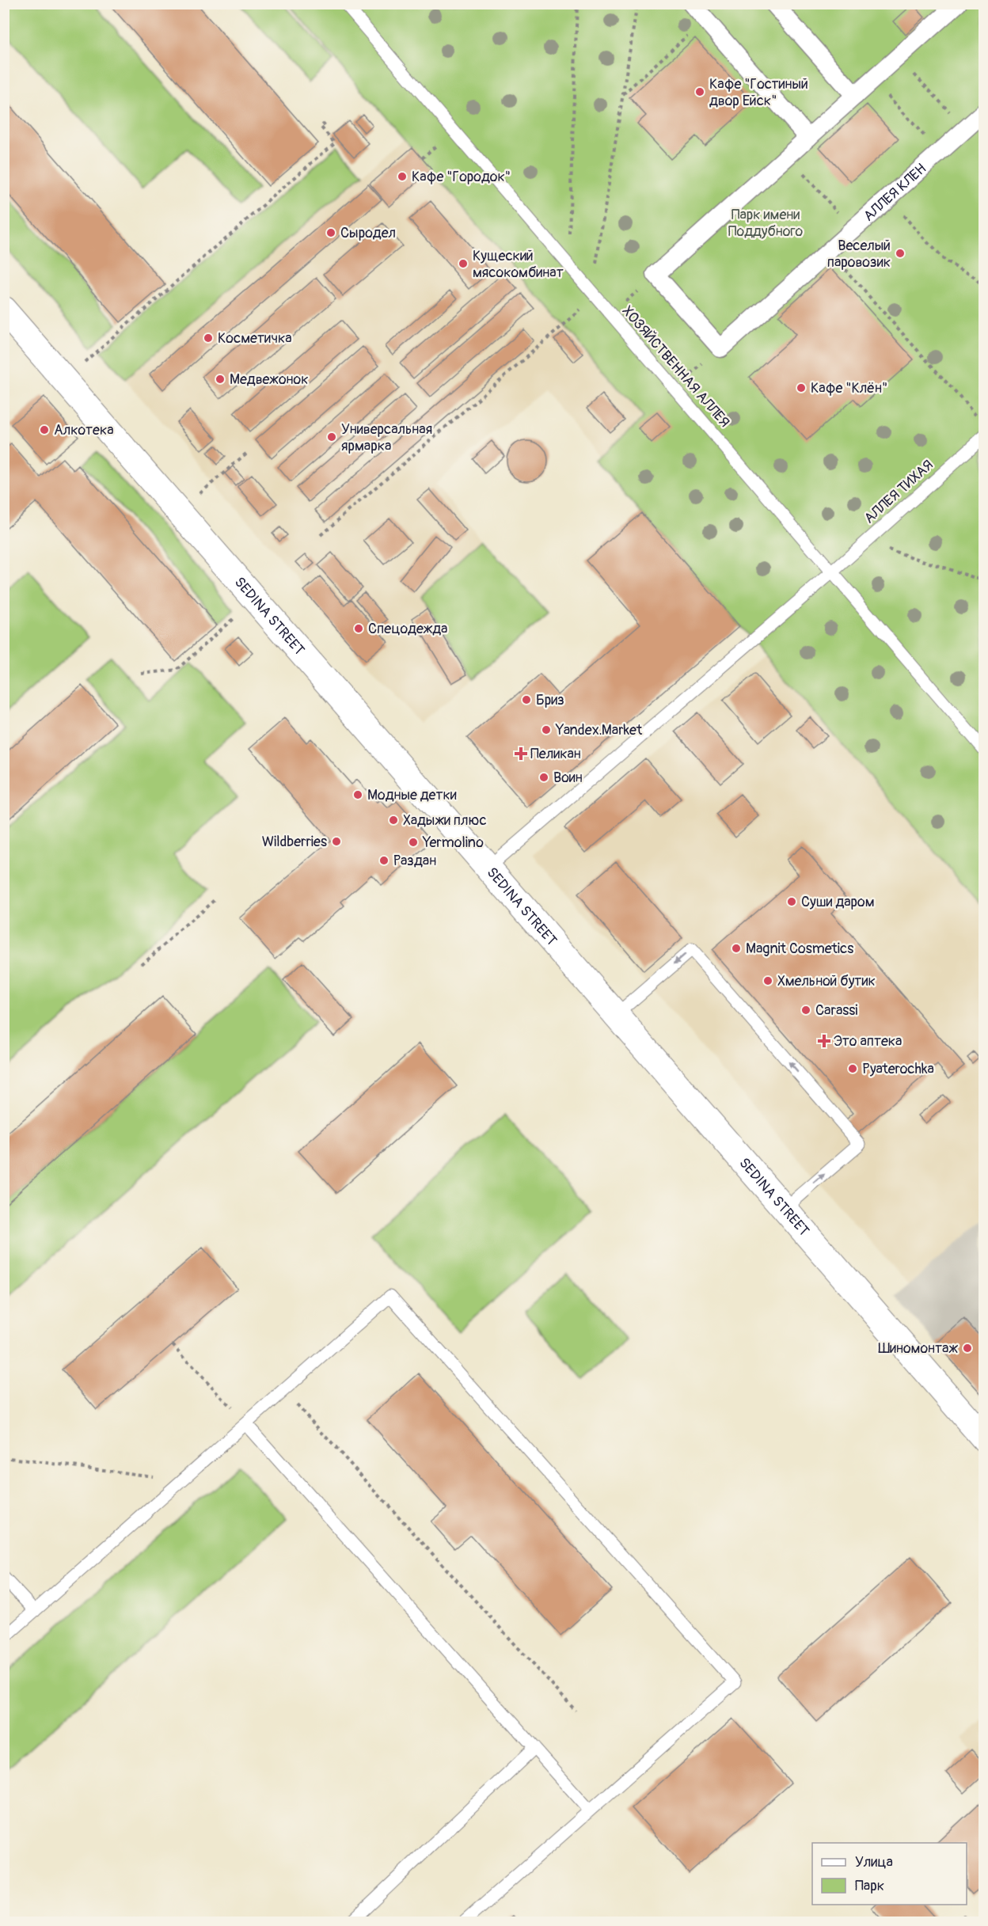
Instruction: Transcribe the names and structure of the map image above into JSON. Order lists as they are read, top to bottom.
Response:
{
  "streets": {
    "street": ["АЛЛЕЯ КЛЕН", "SEDINA STREET"],
    "lane": ["ХОЗЯЙСТВЕННАЯ АЛЛЕЯ", "АЛЛЕЯ ТИХАЯ"]
  },
  "crossings": [
    ["ХОЗЯЙСТВЕННАЯ АЛЛЕЯ", "АЛЛЕЯ ТИХАЯ"],
    ["АЛЛЕЯ ТИХАЯ", "SEDINA STREET"]
  ],
  "parks": ["Парк имени Поддубного"],
  "places": {
    "other": [
      "Кафе \"Гостиный двор Ейск\"",
      "Кафе \"Городок\"",
      "Сыродел",
      "Веселый паровозик",
      "Кущеский мясокомбинат",
      "Косметичка",
      "Медвежонок",
      "Кафе \"Клён\"",
      "Алкотека",
      "Универсальная ярмарка",
      "Спецодежда",
      "Бриз",
      "Yandex.Market",
      "Воин",
      "Модные детки",
      "Хадыжи плюс",
      "Wildberries",
      "Yermolino",
      "Раздан",
      "Суши даром",
      "Magnit Cosmetics",
      "Хмельной бутик",
      "Carassi",
      "Pyaterochka",
      "Шиномонтаж"
    ],
    "health": ["Пеликан", "Это аптека"]
  },
  "legend": ["Улица", "Парк"]
}
